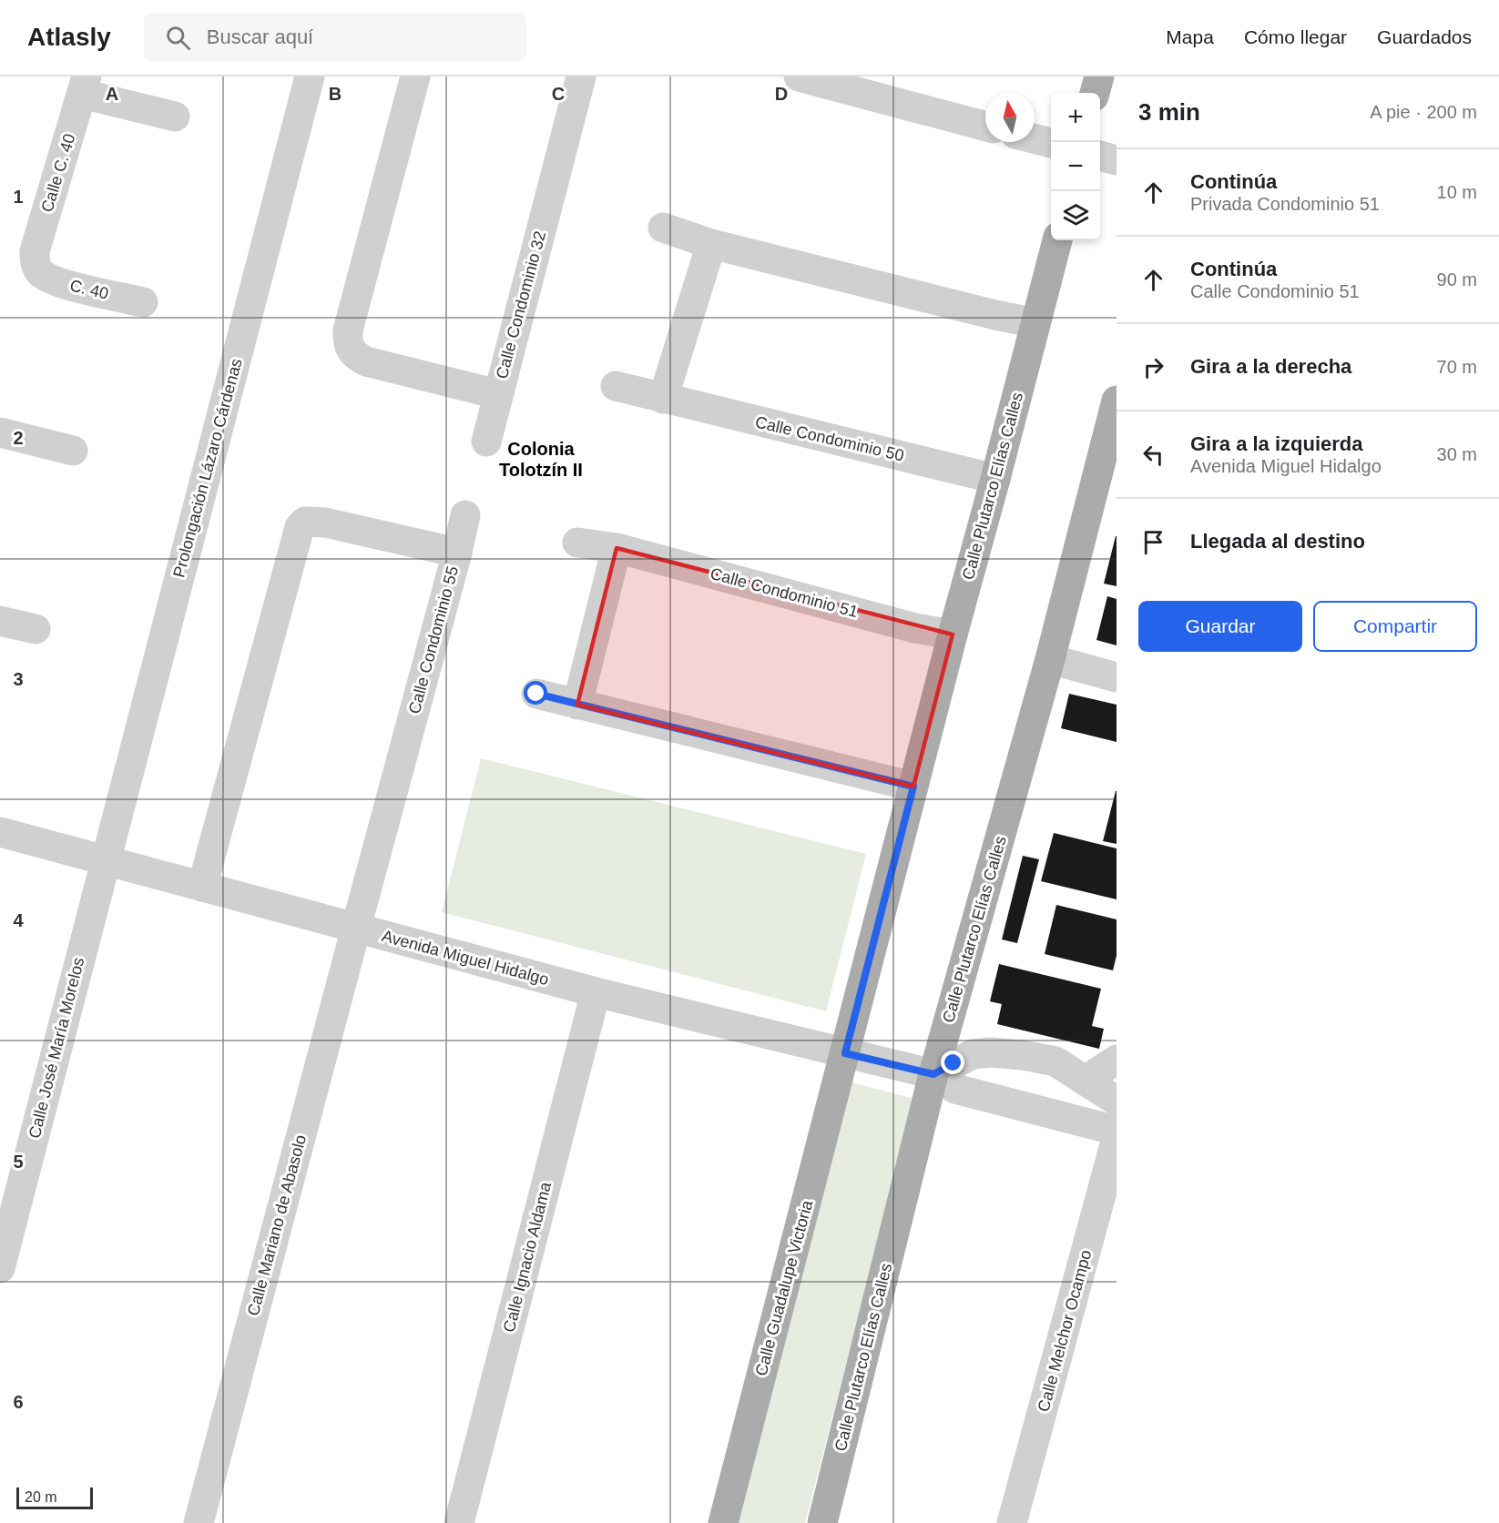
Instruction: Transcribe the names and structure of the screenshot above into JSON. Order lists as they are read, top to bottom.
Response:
{
  "streets": {
    "main road": ["Calle Plutarco Elías Calles", "Calle Guadalupe Victoria"],
    "street": [
      "Calle C. 40",
      "C. 40",
      "Calle Condominio 32",
      "Calle Condominio 50",
      "Prolongación Lázaro Cárdenas",
      "Calle Condominio 51",
      "Calle Condominio 55",
      "Avenida Miguel Hidalgo",
      "Calle José María Morelos",
      "Calle Mariano de Abasolo",
      "Calle Ignacio Aldama",
      "Calle Melchor Ocampo"
    ]
  },
  "crossings": [
    ["Calle C. 40", "C. 40"],
    ["Calle Condominio 50", "Calle Plutarco Elías Calles"],
    ["Prolongación Lázaro Cárdenas", "Avenida Miguel Hidalgo"],
    ["Prolongación Lázaro Cárdenas", "Calle José María Morelos"],
    ["Calle Plutarco Elías Calles", "Calle Condominio 51"],
    ["Calle Plutarco Elías Calles", "Avenida Miguel Hidalgo"],
    ["Calle Plutarco Elías Calles", "Calle Guadalupe Victoria"],
    ["Calle Condominio 55", "Avenida Miguel Hidalgo"],
    ["Calle Condominio 55", "Calle Mariano de Abasolo"],
    ["Avenida Miguel Hidalgo", "Calle José María Morelos"],
    ["Avenida Miguel Hidalgo", "Calle Mariano de Abasolo"],
    ["Avenida Miguel Hidalgo", "Calle Ignacio Aldama"],
    ["Avenida Miguel Hidalgo", "Calle Guadalupe Victoria"]
  ],
  "districts": ["Colonia Tolotzín II"],
  "scale_bar": "20 m",
  "north": "top",
  "page": {
    "header": "Atlasly",
    "search": "Buscar aquí",
    "nav": ["Mapa", "Cómo llegar", "Guardados"],
    "heading": ["3 min", "A pie · 200 m"],
    "map_buttons": ["+", "−"],
    "list": [
      ["Continúa", "Privada Condominio 51", "10 m"],
      ["Continúa", "Calle Condominio 51", "90 m"],
      ["Gira a la derecha", "70 m"],
      ["Gira a la izquierda", "Avenida Miguel Hidalgo", "30 m"],
      "Llegada al destino"
    ],
    "buttons": ["Guardar", "Compartir"],
    "scale": "20 m"
  },
  "grid": {
    "columns": [
      "A",
      "B",
      "C",
      "D"
    ],
    "rows": [
      "1",
      "2",
      "3",
      "4",
      "5",
      "6"
    ]
  }
}
